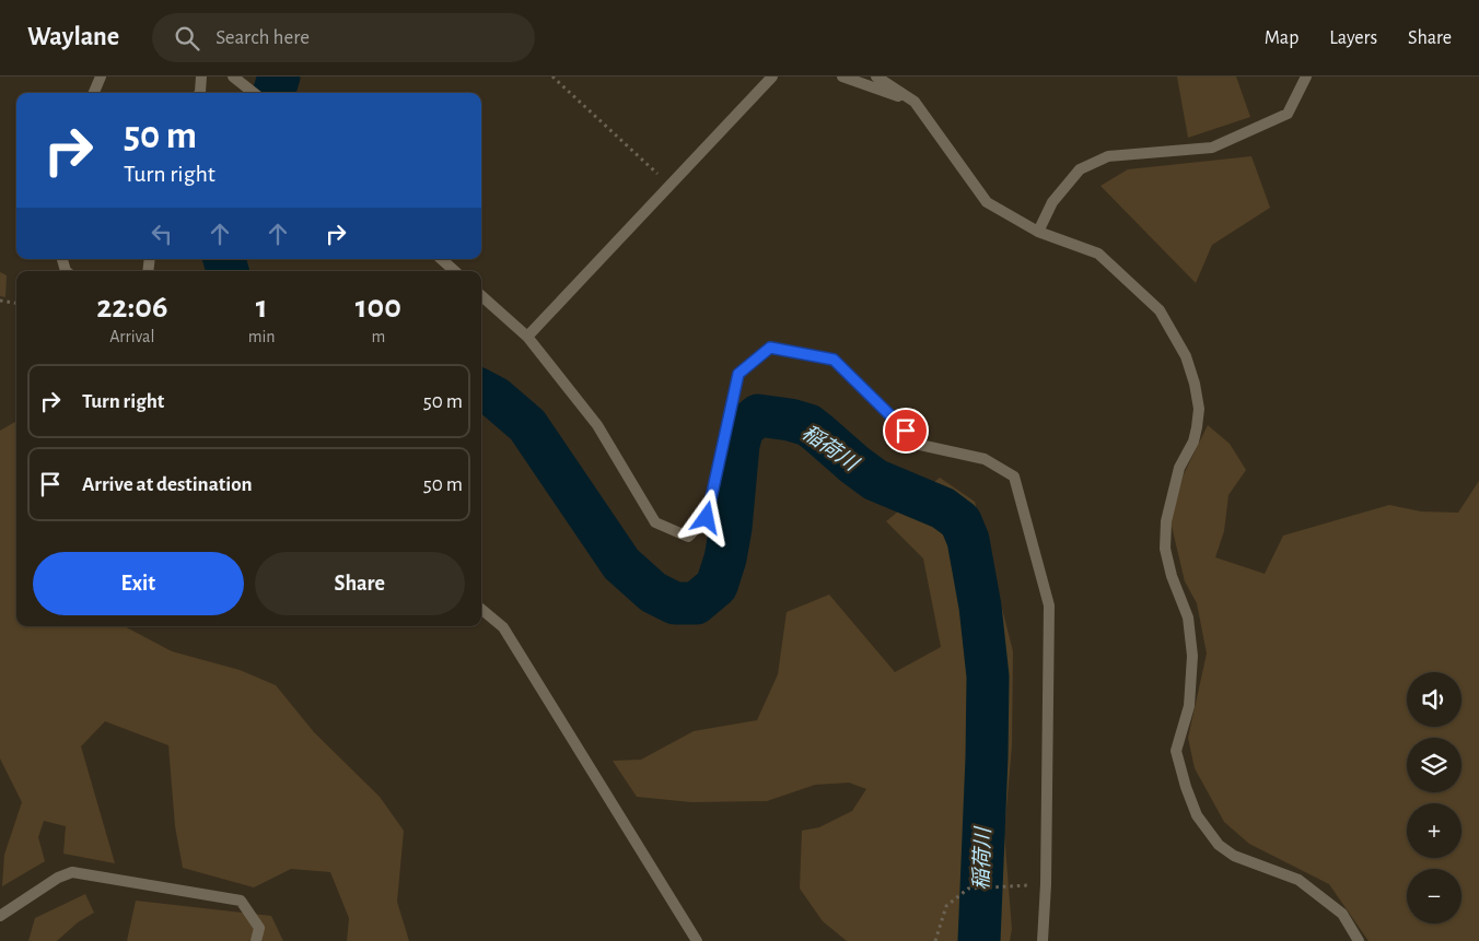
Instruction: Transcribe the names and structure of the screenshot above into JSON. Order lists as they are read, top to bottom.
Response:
{
  "water": ["稲荷川"],
  "page": {
    "header": "Waylane",
    "search": "Search here",
    "nav": ["Map", "Layers", "Share"],
    "turn": ["50 m", "Turn right"],
    "eta": [
      "22:06",
      "Arrival",
      "1",
      "min",
      "100",
      "m"
    ],
    "list": [
      {
        "name": "Turn right",
        "value": "50 m"
      },
      {
        "name": "Arrive at destination",
        "value": "50 m"
      }
    ],
    "buttons": ["Exit", "Share"],
    "map_buttons": ["+", "−"]
  }
}
